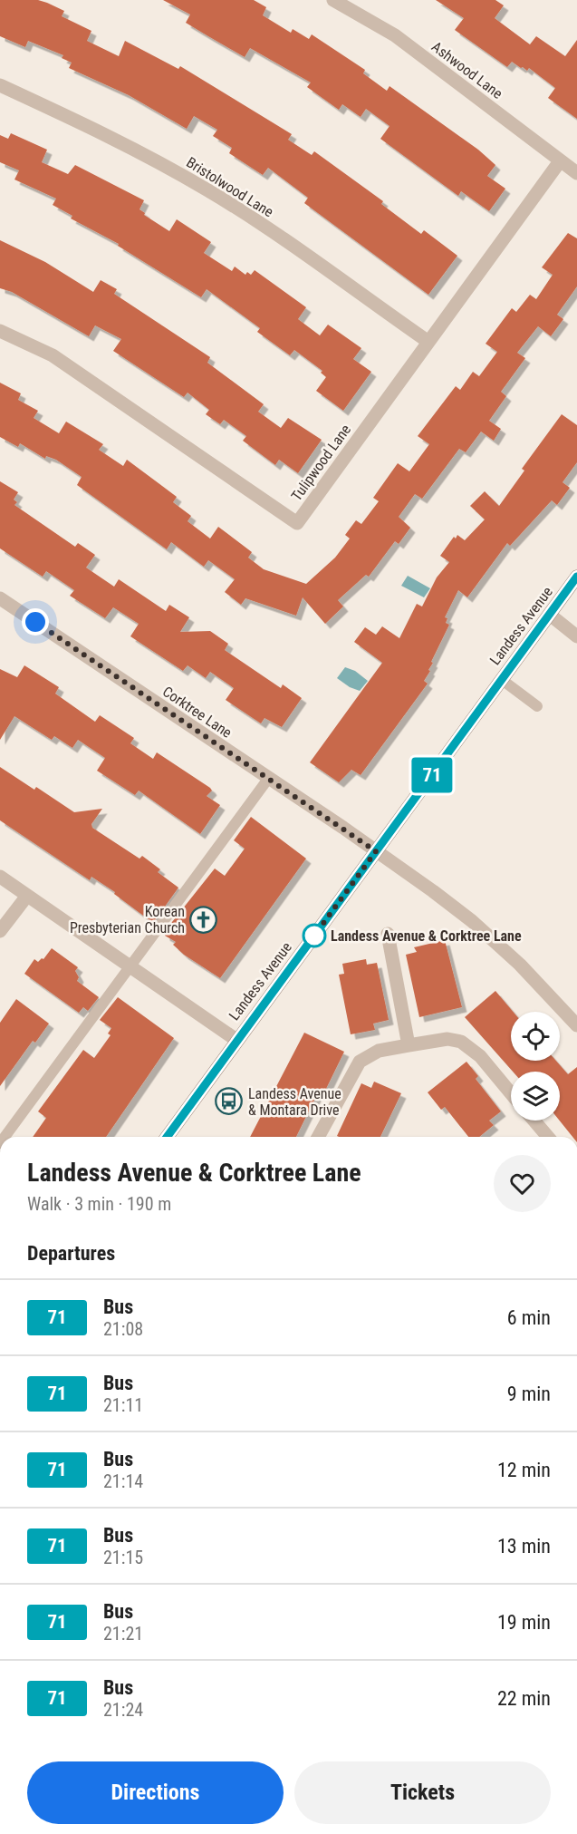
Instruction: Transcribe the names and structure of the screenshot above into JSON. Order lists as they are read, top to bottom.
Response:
{
  "streets": {
    "main road": ["Landess Avenue"],
    "street": [
      "Ashwood Lane",
      "Bristolwood Lane",
      "Tulipwood Lane",
      "Corktree Lane"
    ]
  },
  "crossings": [
    ["Ashwood Lane", "Tulipwood Lane"],
    ["Bristolwood Lane", "Tulipwood Lane"],
    ["Landess Avenue", "Corktree Lane"]
  ],
  "places": {
    "church": ["Korean Presbyterian Church"],
    "other": ["Landess Avenue & Corktree Lane"],
    "bus stop": ["Landess Avenue & Montara Drive"]
  },
  "lines": ["bus line 71"],
  "page": {
    "on_map": "71",
    "heading": [
      ["Landess Avenue & Corktree Lane", "Walk · 3 min · 190 m"],
      "Departures"
    ],
    "list": [
      {
        "mark": "71",
        "name": "Bus",
        "note": "21:08",
        "value": "6 min"
      },
      {
        "mark": "71",
        "name": "Bus",
        "note": "21:11",
        "value": "9 min"
      },
      {
        "mark": "71",
        "name": "Bus",
        "note": "21:14",
        "value": "12 min"
      },
      {
        "mark": "71",
        "name": "Bus",
        "note": "21:15",
        "value": "13 min"
      },
      {
        "mark": "71",
        "name": "Bus",
        "note": "21:21",
        "value": "19 min"
      },
      {
        "mark": "71",
        "name": "Bus",
        "note": "21:24",
        "value": "22 min"
      }
    ],
    "buttons": ["Directions", "Tickets"]
  }
}
